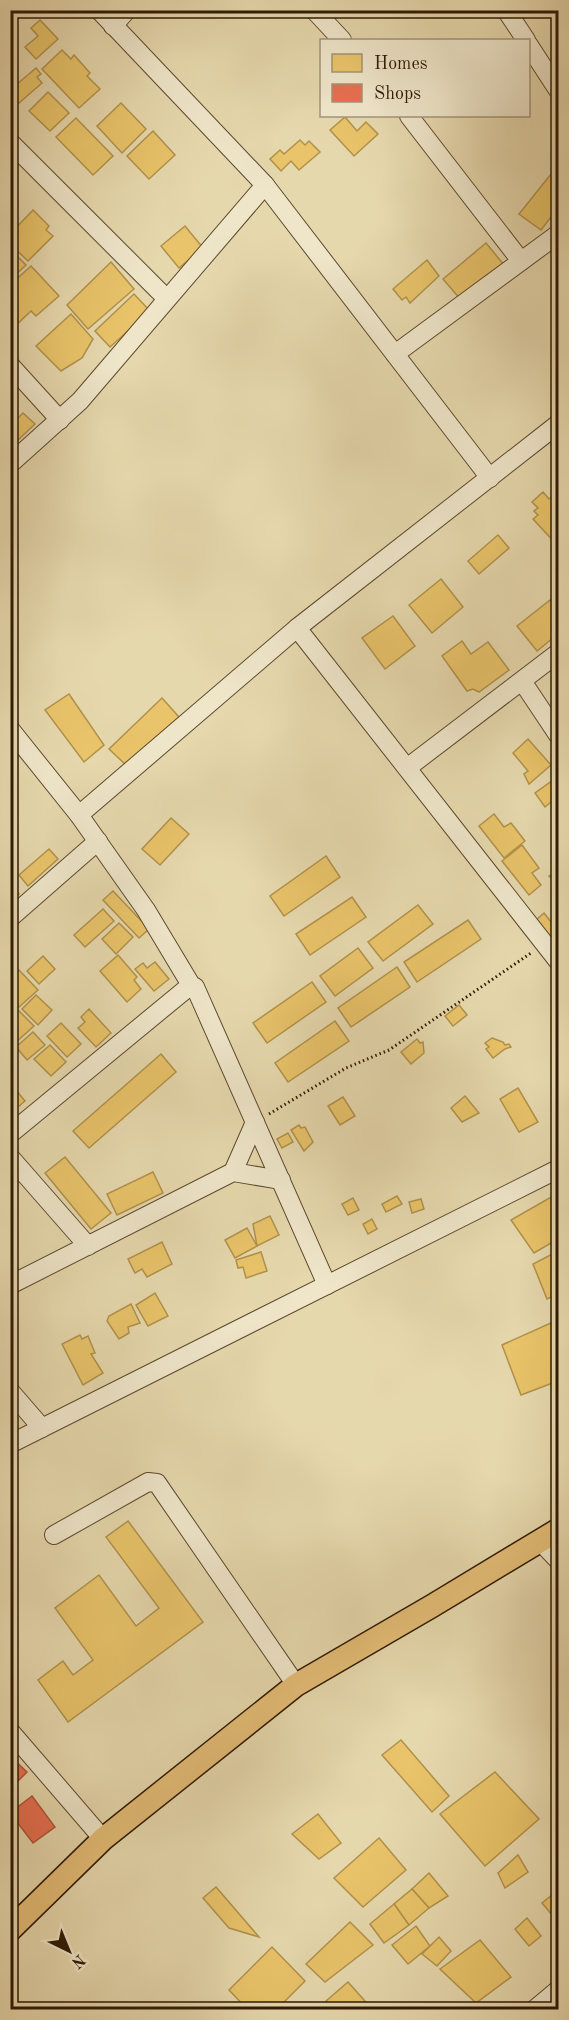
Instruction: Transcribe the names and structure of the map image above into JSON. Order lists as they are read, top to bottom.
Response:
{
  "legend": ["Homes", "Shops"],
  "north": "bottom right"
}
